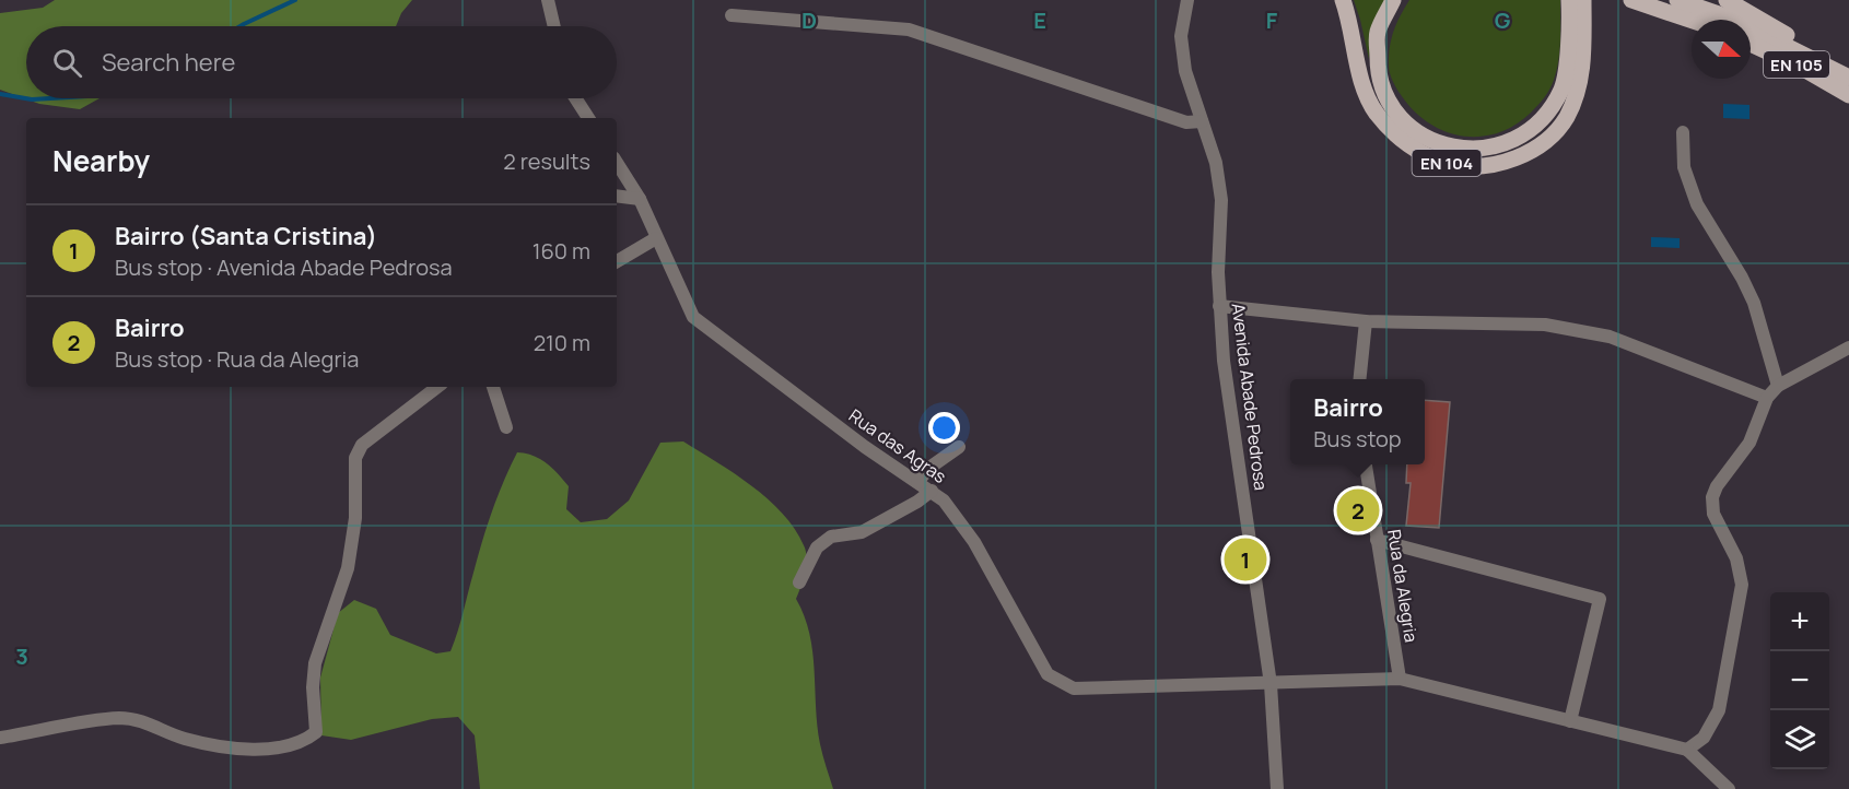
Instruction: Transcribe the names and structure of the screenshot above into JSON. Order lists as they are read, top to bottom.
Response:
{
  "streets": {
    "main road": ["EN 105", "EN 104"],
    "street": ["Avenida Abade Pedrosa", "Rua das Agras", "Rua da Alegria"]
  },
  "crossings": [
    ["Avenida Abade Pedrosa", "Rua das Agras"],
    ["Rua das Agras", "Rua da Alegria"]
  ],
  "north": "right",
  "page": {
    "search": "Search here",
    "heading": ["Nearby", "2 results"],
    "list": [
      {
        "mark": "1",
        "name": "Bairro (Santa Cristina)",
        "note": "Bus stop · Avenida Abade Pedrosa",
        "value": "160 m"
      },
      {
        "mark": "2",
        "name": "Bairro",
        "note": "Bus stop · Rua da Alegria",
        "value": "210 m"
      }
    ],
    "popup": ["Bairro", "Bus stop"],
    "pins": ["2", "1"],
    "map_buttons": ["+", "−"]
  },
  "grid": {
    "columns": [
      "D",
      "E",
      "F",
      "G"
    ],
    "rows": ["3"]
  }
}
